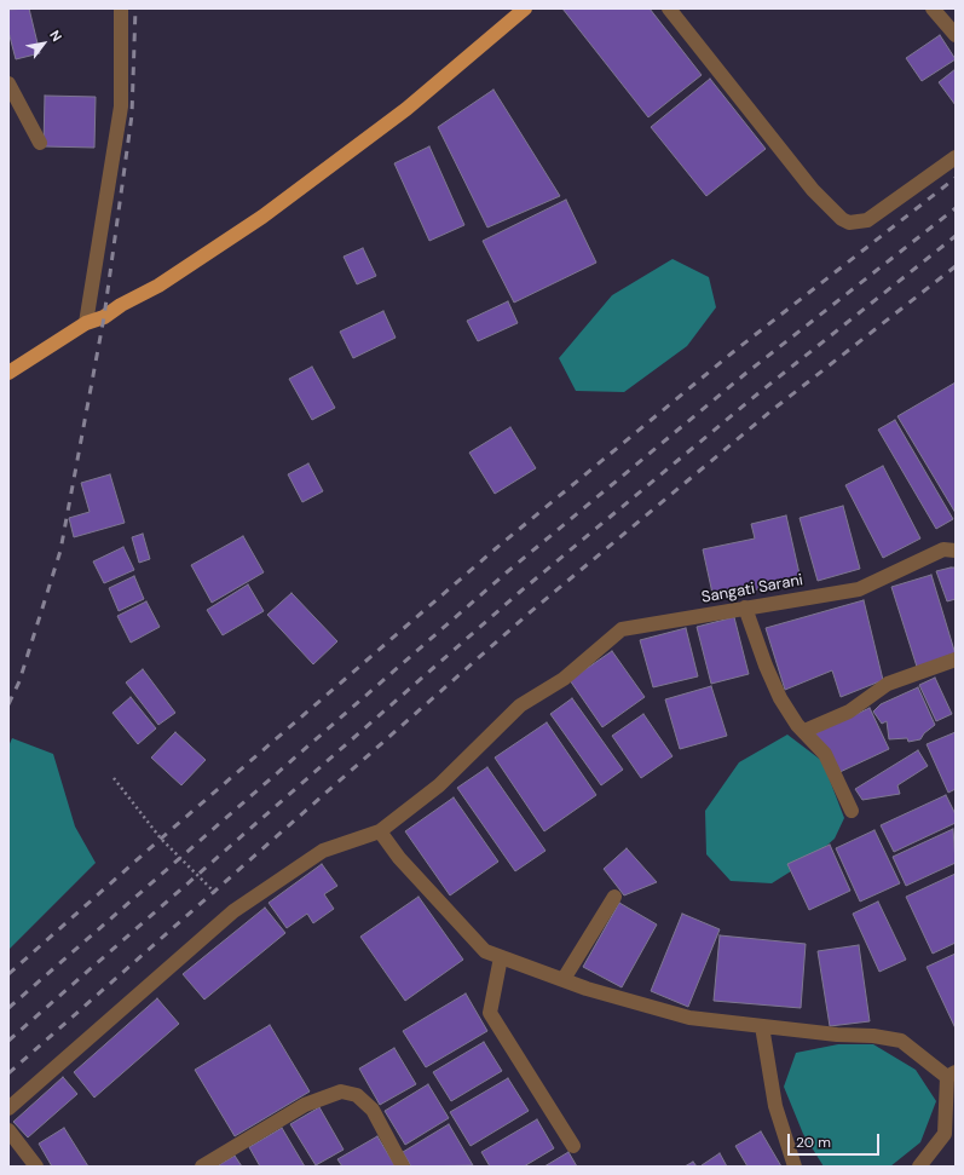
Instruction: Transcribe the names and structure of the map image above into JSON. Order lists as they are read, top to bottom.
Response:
{
  "streets": {
    "street": ["Sangati Sarani"]
  },
  "scale_bar": "20 m",
  "north": "top right"
}
